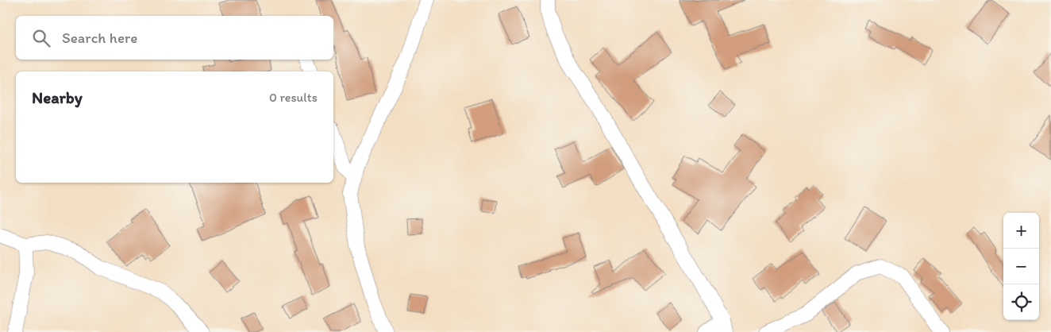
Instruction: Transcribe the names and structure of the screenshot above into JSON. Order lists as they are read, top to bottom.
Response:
{
  "page": {
    "search": "Search here",
    "heading": ["Nearby", "0 results"],
    "map_buttons": ["+", "−"]
  }
}
